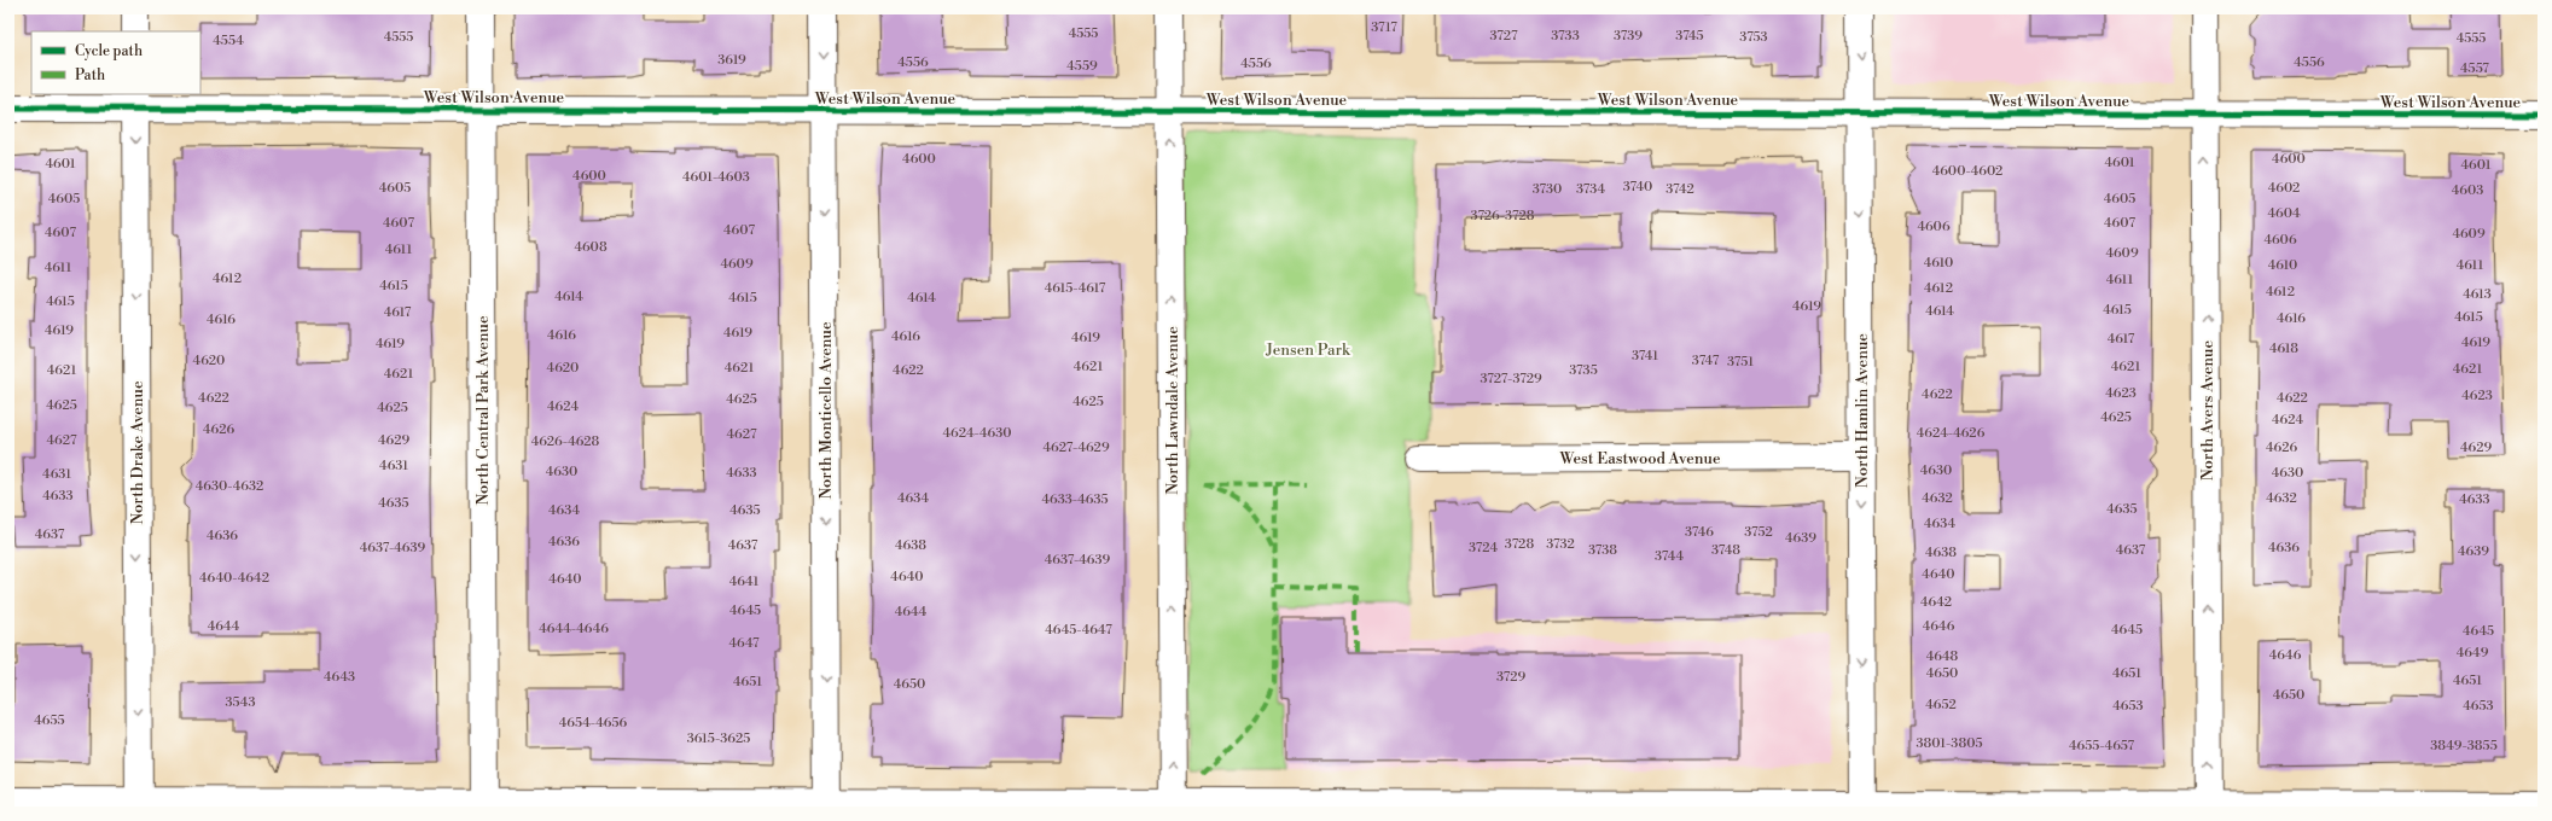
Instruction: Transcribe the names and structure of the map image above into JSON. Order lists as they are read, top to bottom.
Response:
{
  "streets": {
    "street": [
      "West Wilson Avenue",
      "North Central Park Avenue",
      "North Monticello Avenue",
      "North Lawndale Avenue",
      "North Hamlin Avenue",
      "North Avers Avenue",
      "North Drake Avenue",
      "West Eastwood Avenue"
    ]
  },
  "crossings": [
    ["West Wilson Avenue", "North Central Park Avenue"],
    ["West Wilson Avenue", "North Monticello Avenue"],
    ["West Wilson Avenue", "North Lawndale Avenue"],
    ["West Wilson Avenue", "North Hamlin Avenue"],
    ["West Wilson Avenue", "North Avers Avenue"],
    ["West Wilson Avenue", "North Drake Avenue"],
    ["North Hamlin Avenue", "West Eastwood Avenue"]
  ],
  "one_way": [
    "North Monticello Avenue",
    "North Lawndale Avenue",
    "North Hamlin Avenue",
    "North Avers Avenue",
    "North Drake Avenue"
  ],
  "parks": ["Jensen Park"],
  "house_numbers": [
    "3717",
    "4555",
    "3727",
    "3733",
    "3739",
    "3745",
    "4555",
    "3753",
    "4555",
    "4554",
    "3619",
    "4556",
    "4556",
    "4556",
    "4559",
    "4557",
    "4600",
    "4600",
    "4601",
    "4601",
    "4601",
    "4600-4602",
    "4600",
    "4601-4603",
    "3740",
    "4605",
    "4602",
    "3730",
    "3734",
    "3742",
    "4603",
    "4605",
    "4605",
    "4604",
    "3726-3728",
    "4607",
    "4607",
    "4606",
    "4607",
    "4607",
    "4609",
    "4606",
    "4608",
    "4611",
    "4609",
    "4610",
    "4609",
    "4610",
    "4611",
    "4611",
    "4612",
    "4611",
    "4615",
    "4615-4617",
    "4612",
    "4612",
    "4613",
    "4614",
    "4615",
    "4614",
    "4615",
    "4619",
    "4615",
    "4614",
    "4617",
    "4615",
    "4616",
    "4616",
    "4619",
    "4619",
    "4616",
    "4616",
    "4619",
    "4617",
    "4619",
    "4619",
    "4618",
    "3741",
    "4620",
    "3747",
    "3751",
    "4621",
    "4621",
    "4620",
    "4621",
    "4621",
    "4621",
    "4622",
    "3735",
    "4621",
    "3727-3729",
    "4623",
    "4622",
    "4623",
    "4622",
    "4622",
    "4625",
    "4625",
    "4625",
    "4624",
    "4625",
    "4625",
    "4624",
    "4626",
    "4624-4630",
    "4624-4626",
    "4627",
    "4627",
    "4629",
    "4626-4628",
    "4627-4629",
    "4626",
    "4629",
    "4631",
    "4630",
    "4630",
    "4633",
    "4630",
    "4631",
    "4630-4632",
    "4633",
    "4634",
    "4632",
    "4632",
    "4633-4635",
    "4633",
    "4635",
    "4635",
    "4634",
    "4635",
    "4634",
    "3746",
    "3752",
    "4637",
    "4636",
    "4639",
    "4636",
    "3728",
    "3732",
    "4637",
    "4638",
    "4637-4639",
    "3724",
    "4636",
    "3738",
    "3748",
    "4637",
    "4639",
    "4638",
    "3744",
    "4637-4639",
    "4640",
    "4640",
    "4640-4642",
    "4640",
    "4641",
    "4642",
    "4645",
    "4644",
    "4644",
    "4646",
    "4644-4646",
    "4645-4647",
    "4645",
    "4645",
    "4647",
    "4649",
    "4646",
    "4648",
    "4650",
    "4651",
    "4643",
    "3729",
    "4651",
    "4651",
    "4650",
    "4650",
    "3543",
    "4652",
    "4653",
    "4653",
    "4655",
    "4654-4656",
    "3615-3625",
    "3801-3805",
    "4655-4657",
    "3849-3855"
  ],
  "legend": ["Cycle path", "Path"]
}
